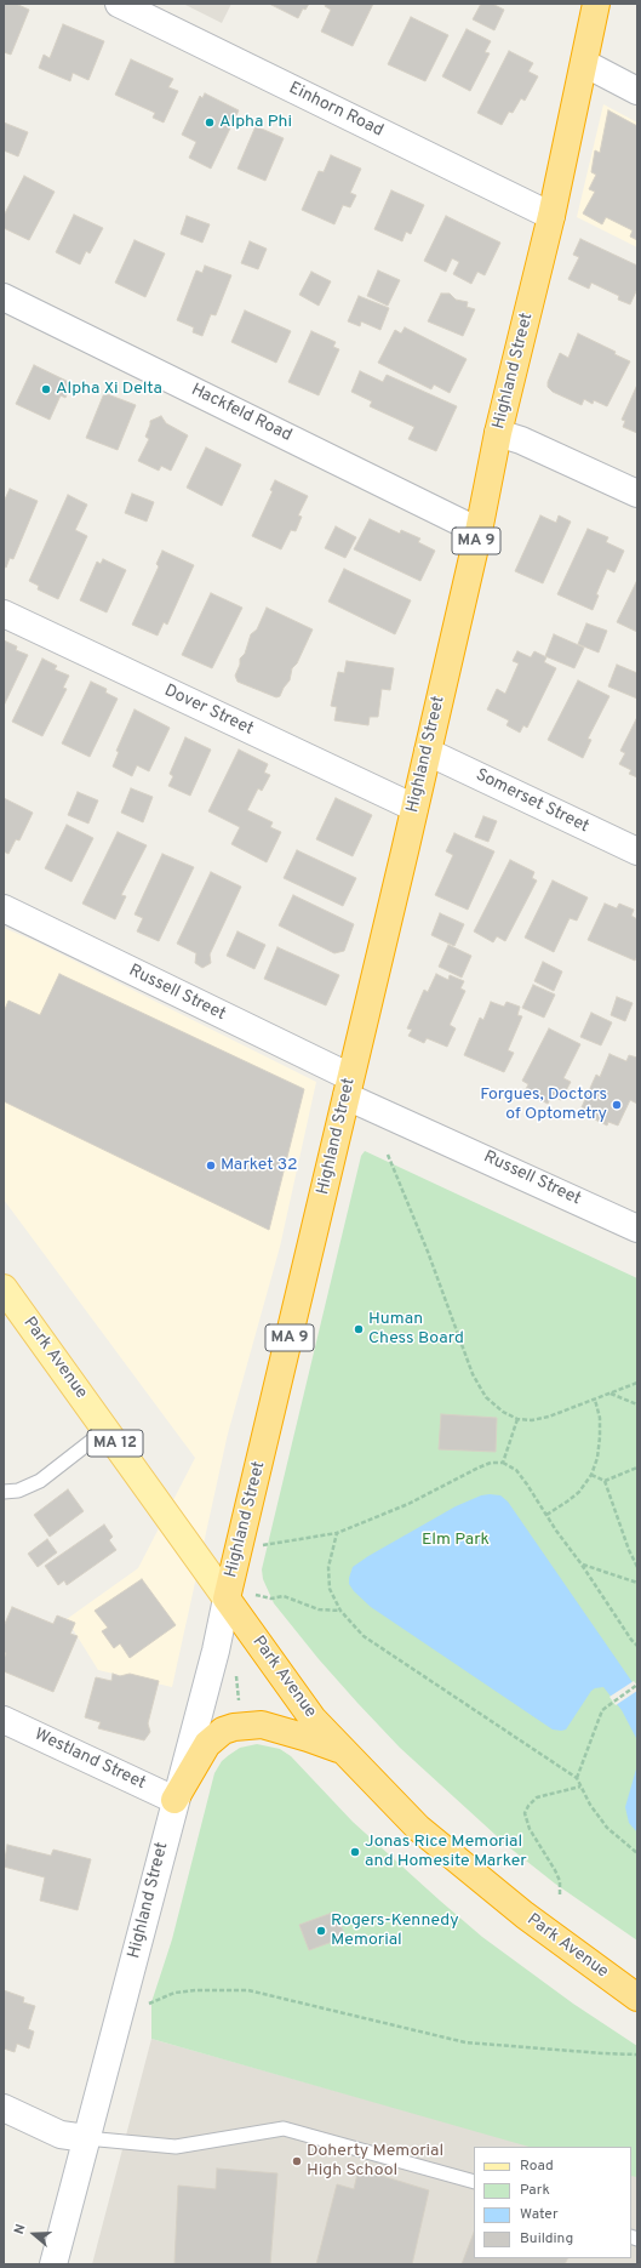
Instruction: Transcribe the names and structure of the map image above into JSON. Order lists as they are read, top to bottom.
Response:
{
  "streets": {
    "highway": ["Highland Street", "MA 9", "Park Avenue"],
    "main road": ["MA 12"],
    "street": [
      "Einhorn Road",
      "Hackfeld Road",
      "Dover Street",
      "Somerset Street",
      "Russell Street",
      "Westland Street"
    ]
  },
  "crossings": [
    ["Einhorn Road", "Highland Street"],
    ["Highland Street", "Hackfeld Road"],
    ["Highland Street", "Dover Street"],
    ["Highland Street", "Somerset Street"],
    ["Highland Street", "Russell Street"],
    ["Highland Street", "Park Avenue"],
    ["Highland Street", "Westland Street"]
  ],
  "parks": ["Elm Park"],
  "places": [
    "Alpha Phi",
    "Alpha Xi Delta",
    "Forgues, Doctors of Optometry",
    "Market 32",
    "Human Chess Board",
    "Jonas Rice Memorial and Homesite Marker",
    "Rogers-Kennedy Memorial",
    "Doherty Memorial High School"
  ],
  "legend": [
    "Road",
    "Park",
    "Water",
    "Building"
  ],
  "north": "left"
}
